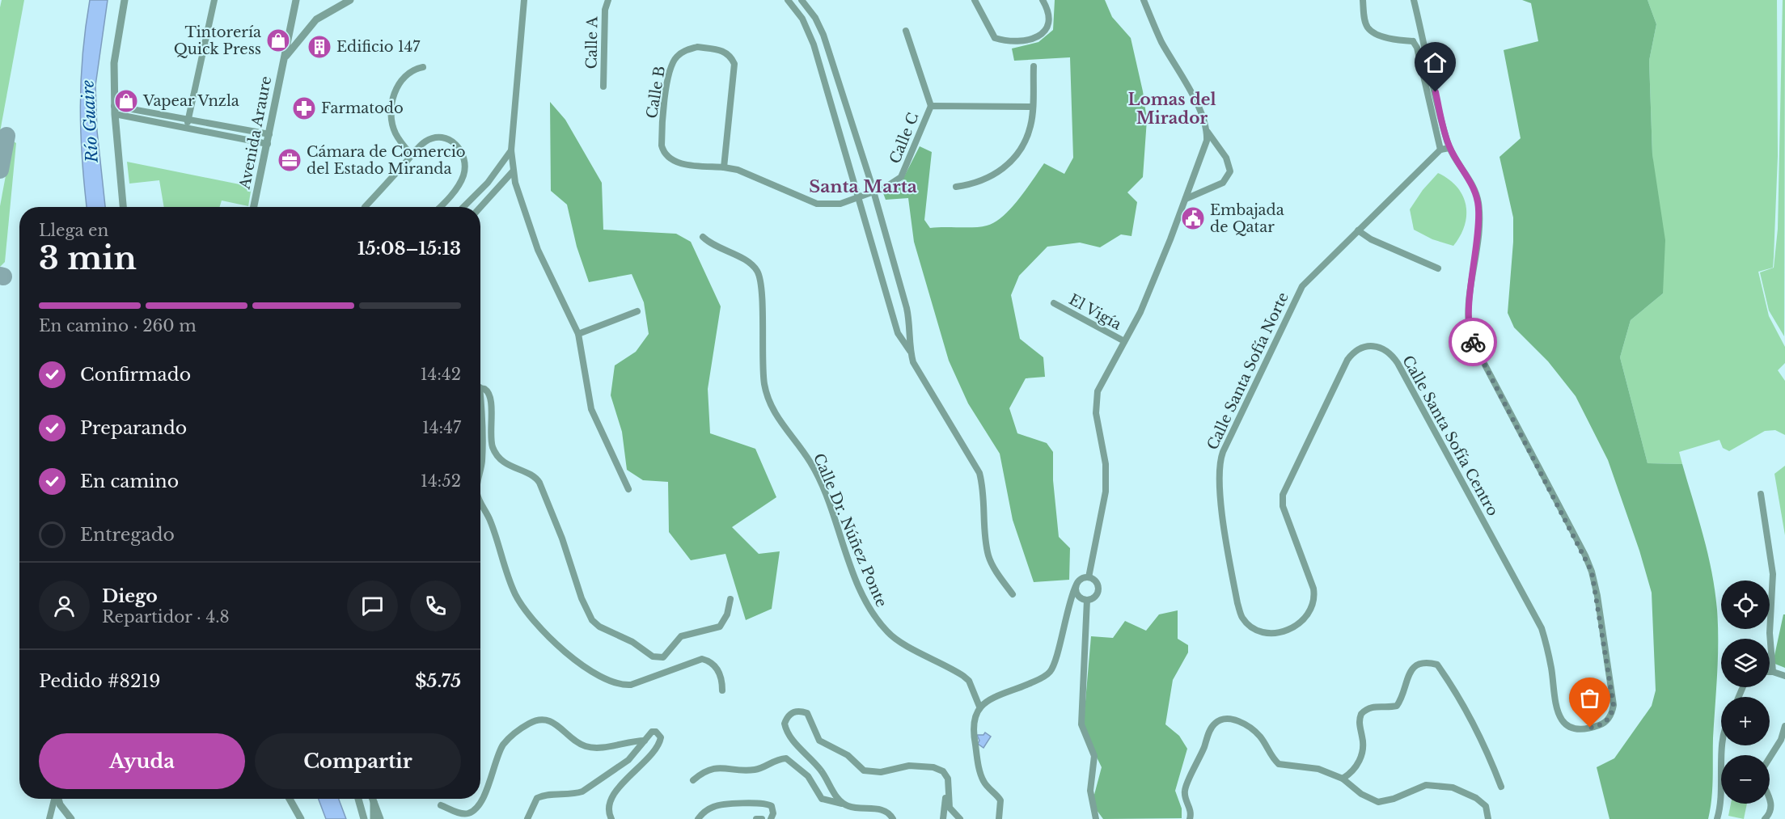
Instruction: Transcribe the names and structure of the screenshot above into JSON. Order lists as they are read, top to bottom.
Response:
{
  "streets": {
    "street": [
      "Calle A",
      "Calle B",
      "Avenida Araure",
      "Calle C",
      "El Vigía",
      "Calle Santa Sofía Norte",
      "Calle Santa Sofía Centro",
      "Calle Dr. Núñez Ponte"
    ]
  },
  "crossings": [
    ["Calle B", "Calle C"],
    ["Calle Santa Sofía Norte", "Calle Santa Sofía Centro"]
  ],
  "districts": ["Lomas del Mirador", "Santa Marta"],
  "water": ["Río Guaire"],
  "places": {
    "shop": ["Tintorería Quick Press", "Vapear Vnzla"],
    "building": ["Edificio 147"],
    "pharmacy": ["Farmatodo"],
    "office": ["Cámara de Comercio del Estado Miranda"],
    "public building": ["Embajada de Qatar"]
  },
  "page": {
    "heading": ["3 min", "Llega en", "15:08–15:13"],
    "panel": [
      "Diego",
      "Repartidor · 4.8",
      "Pedido #8219",
      "$5.75"
    ],
    "bar": "En camino · 260 m",
    "list": [
      ["Confirmado", "14:42"],
      ["Preparando", "14:47"],
      ["En camino", "14:52"],
      "Entregado"
    ],
    "map_buttons": ["+", "−"],
    "buttons": ["Ayuda", "Compartir"]
  }
}
